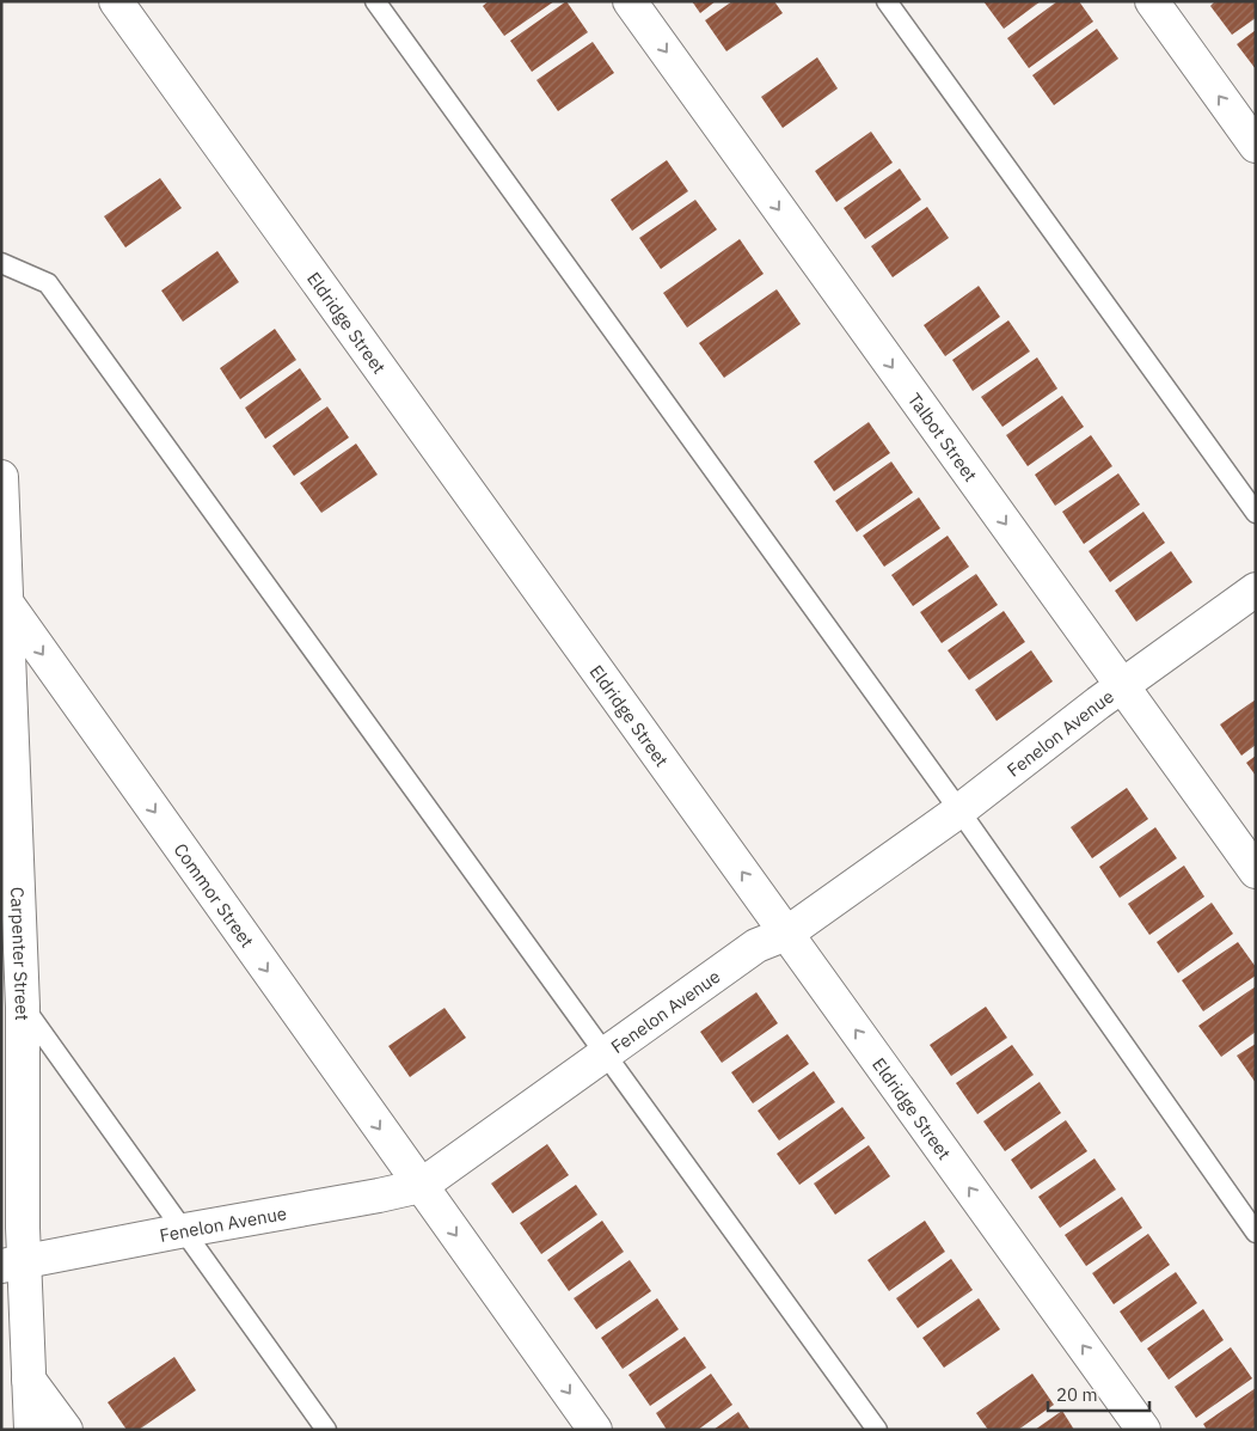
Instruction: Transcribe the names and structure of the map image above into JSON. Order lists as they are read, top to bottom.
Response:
{
  "streets": {
    "street": [
      "Eldridge Street",
      "Talbot Street",
      "Fenelon Avenue",
      "Commor Street",
      "Carpenter Street"
    ]
  },
  "crossings": [
    ["Eldridge Street", "Fenelon Avenue"],
    ["Talbot Street", "Fenelon Avenue"],
    ["Fenelon Avenue", "Commor Street"],
    ["Fenelon Avenue", "Carpenter Street"],
    ["Commor Street", "Carpenter Street"]
  ],
  "one_way": ["Eldridge Street", "Talbot Street", "Commor Street"],
  "scale_bar": "20 m"
}
